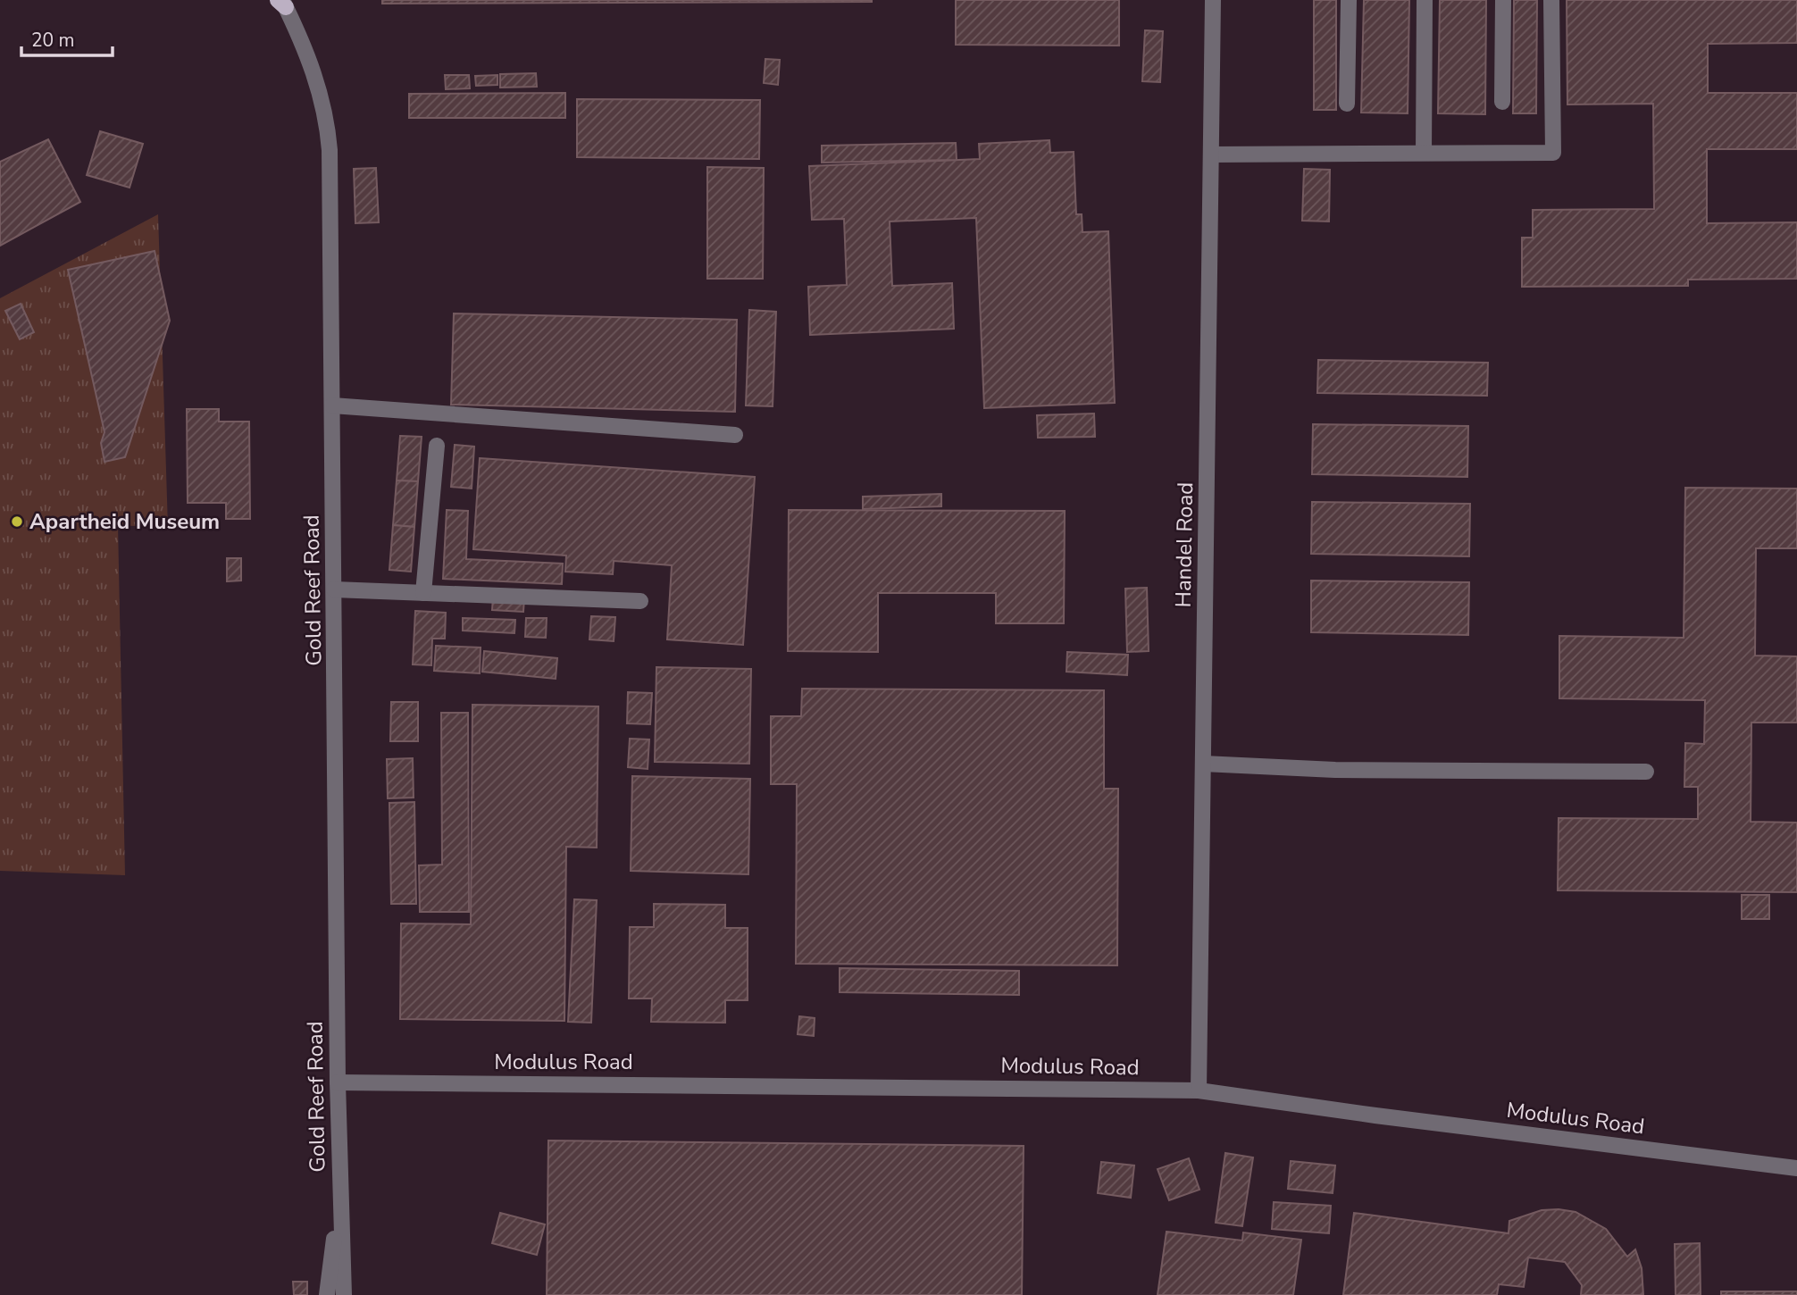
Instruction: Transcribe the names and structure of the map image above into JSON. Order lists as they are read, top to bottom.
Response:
{
  "streets": {
    "street": ["Handel Road", "Gold Reef Road", "Modulus Road"]
  },
  "crossings": [
    ["Handel Road", "Modulus Road"],
    ["Gold Reef Road", "Modulus Road"]
  ],
  "places": ["Apartheid Museum"],
  "scale_bar": "20 m"
}
